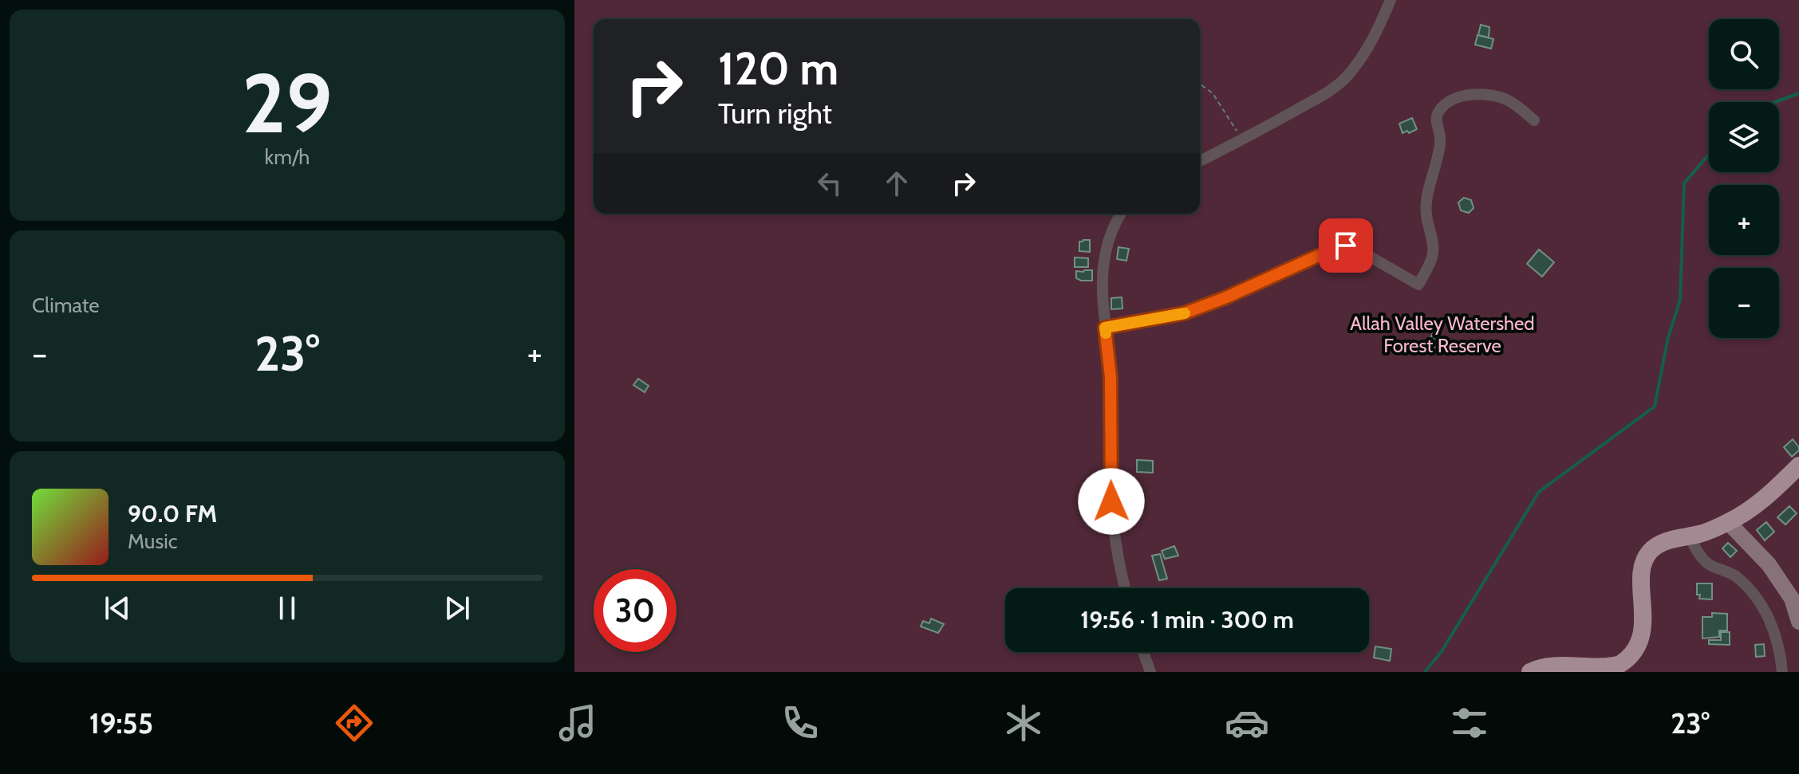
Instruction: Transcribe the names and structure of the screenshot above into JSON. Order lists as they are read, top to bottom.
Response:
{
  "parks": ["Allah Valley Watershed Forest Reserve"],
  "page": {
    "tile": [
      ["29", "km/h"],
      "Climate"
    ],
    "map_buttons": ["+", "−"],
    "turn": ["120 m", "Turn right"],
    "heat": ["−", "23°", "+"],
    "song": ["90.0 FM", "Music"],
    "limit": "30",
    "trip": "19:56 · 1 min · 300 m",
    "tabs": ["19:55", "23°"]
  }
}
